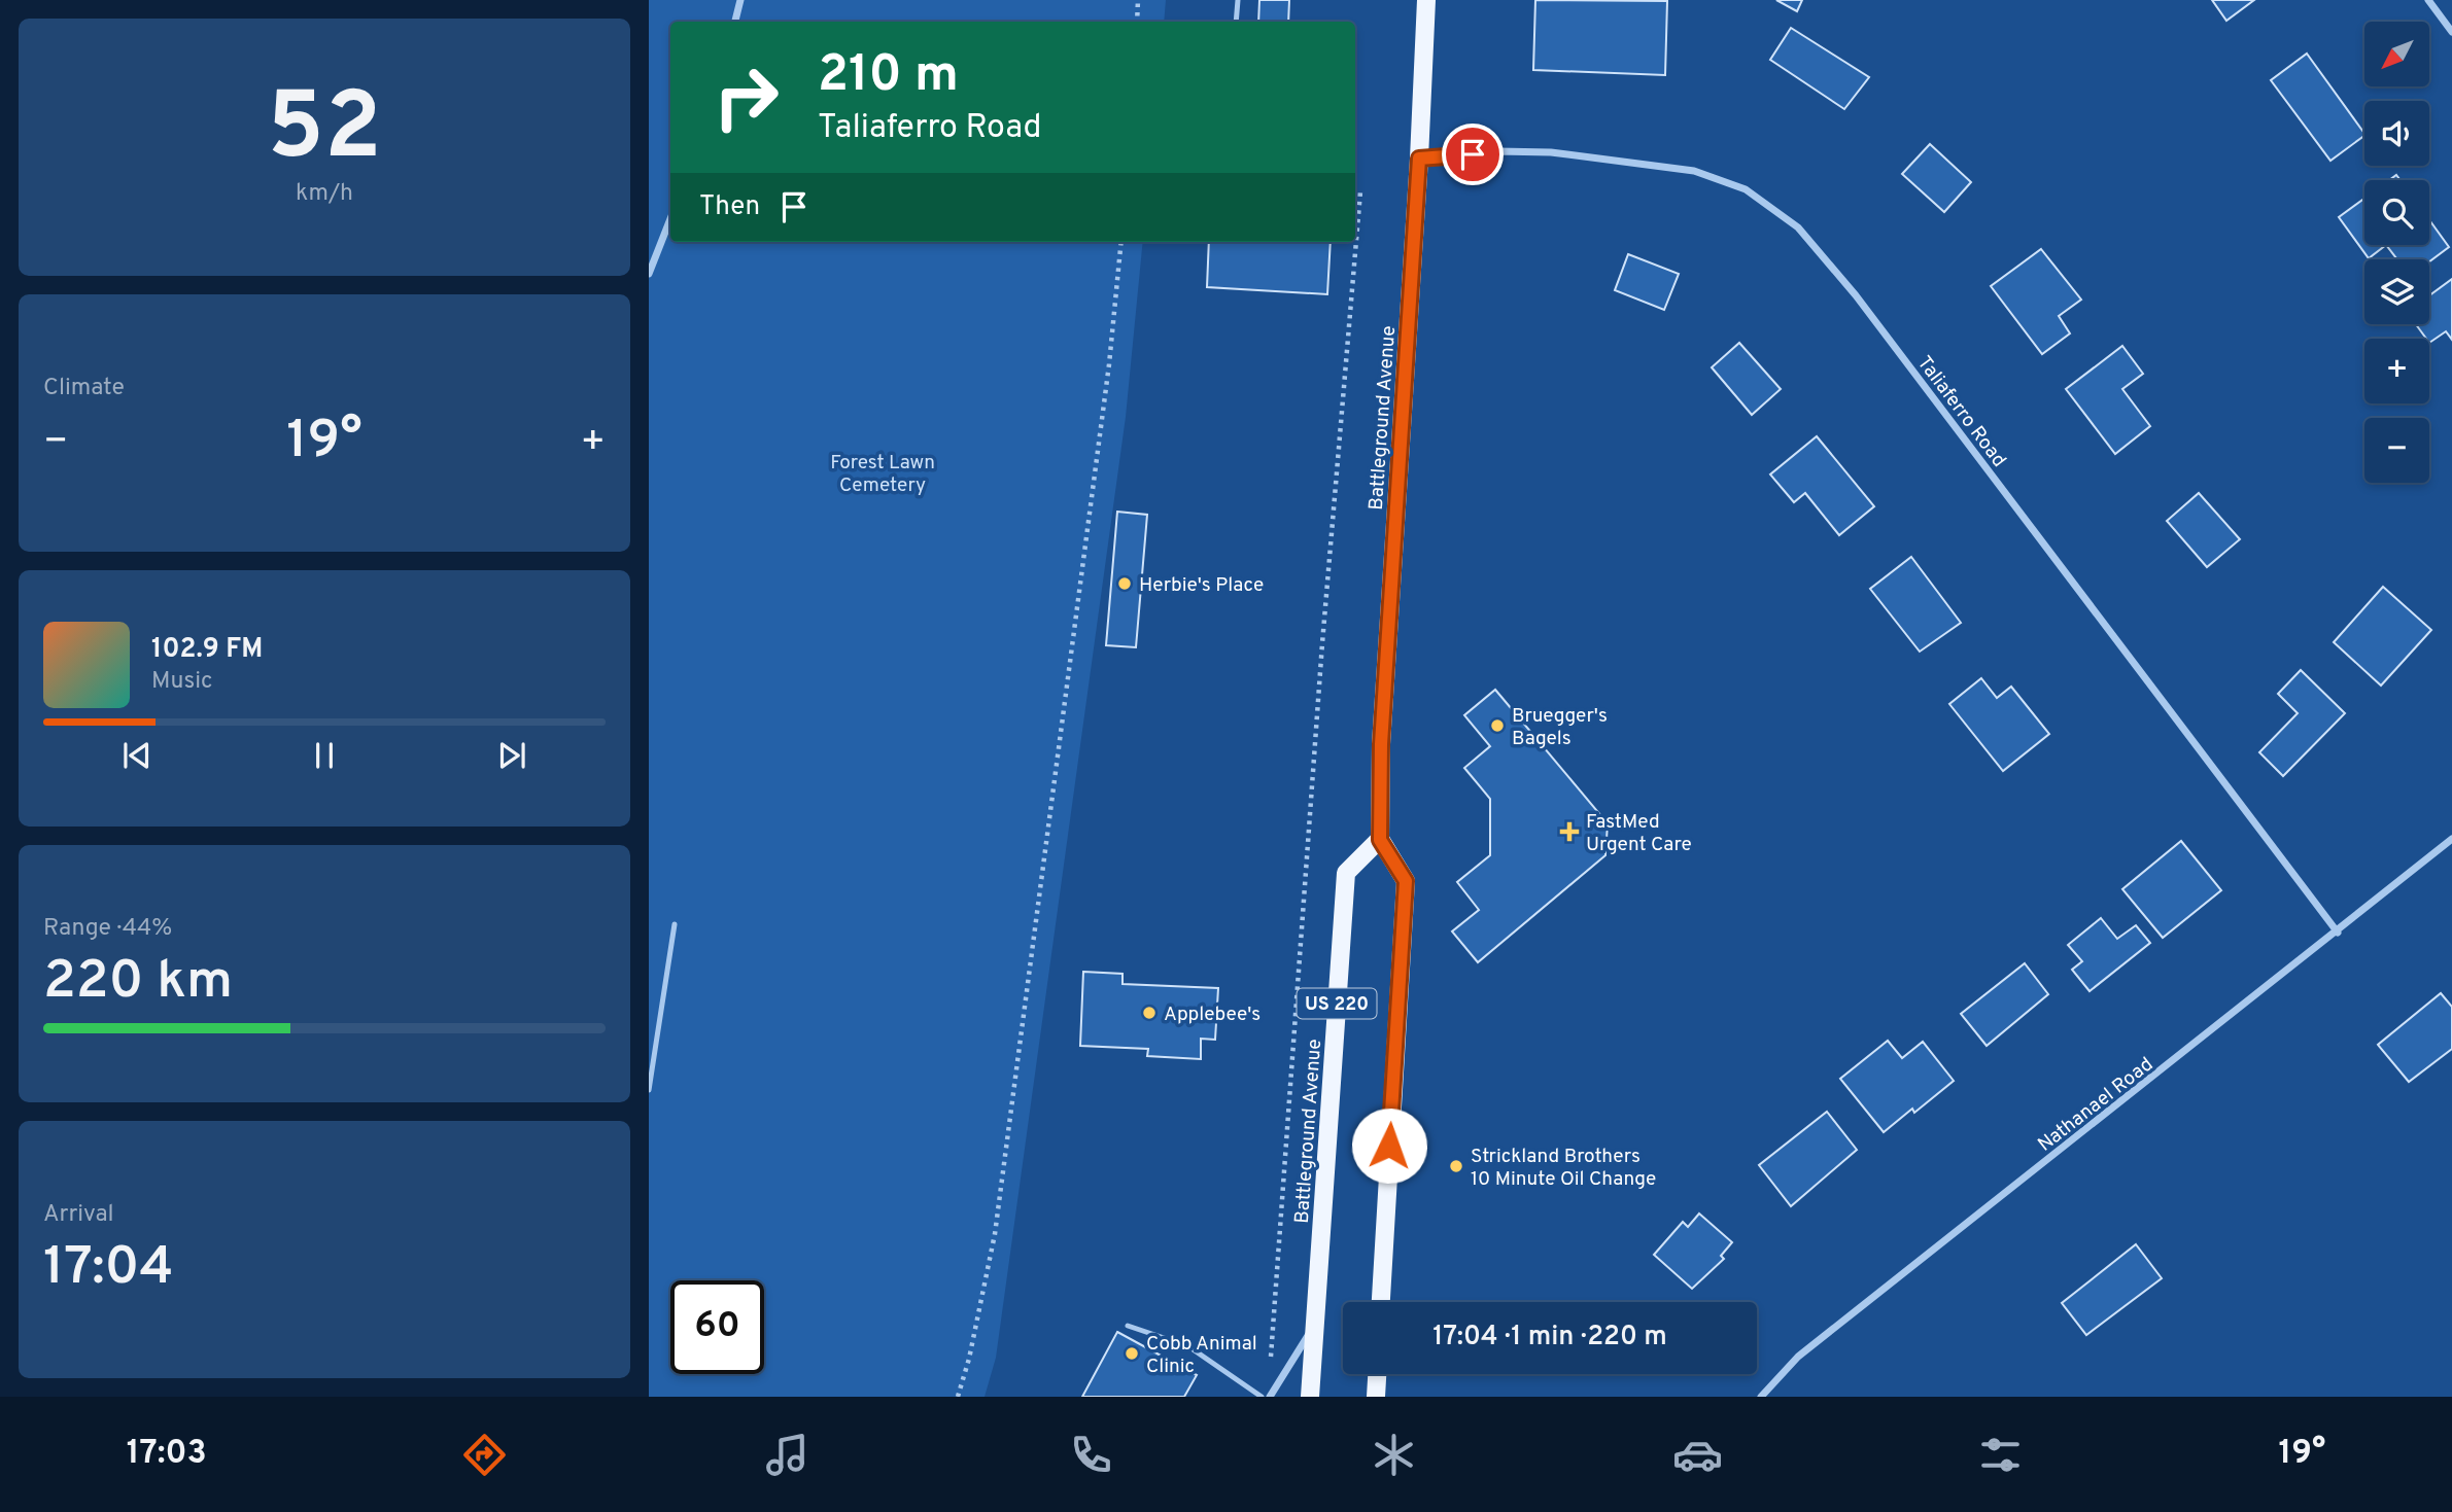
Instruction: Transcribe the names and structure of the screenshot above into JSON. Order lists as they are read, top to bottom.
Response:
{
  "streets": {
    "main road": ["Battleground Avenue", "US 220"],
    "street": ["Taliaferro Road", "Nathanael Road"]
  },
  "crossings": [
    ["Taliaferro Road", "Battleground Avenue"],
    ["Taliaferro Road", "Nathanael Road"],
    ["Battleground Avenue", "US 220"]
  ],
  "parks": ["Forest Lawn Cemetery"],
  "places": {
    "other": [
      "Herbie's Place",
      "Bruegger's Bagels",
      "Applebee's",
      "Strickland Brothers 10 Minute Oil Change",
      "Cobb Animal Clinic"
    ],
    "health": ["FastMed Urgent Care"]
  },
  "north": "bottom left",
  "page": {
    "tile": [
      ["52", "km/h"],
      "Climate",
      ["Range · 44%", "220 km"],
      ["Arrival", "17:04"]
    ],
    "map_buttons": ["+", "−"],
    "turn": ["210 m", "Taliaferro Road"],
    "then": "Then",
    "heat": ["−", "19°", "+"],
    "song": ["102.9 FM", "Music"],
    "limit": "60",
    "trip": "17:04 · 1 min · 220 m",
    "tabs": ["17:03", "19°"]
  }
}
